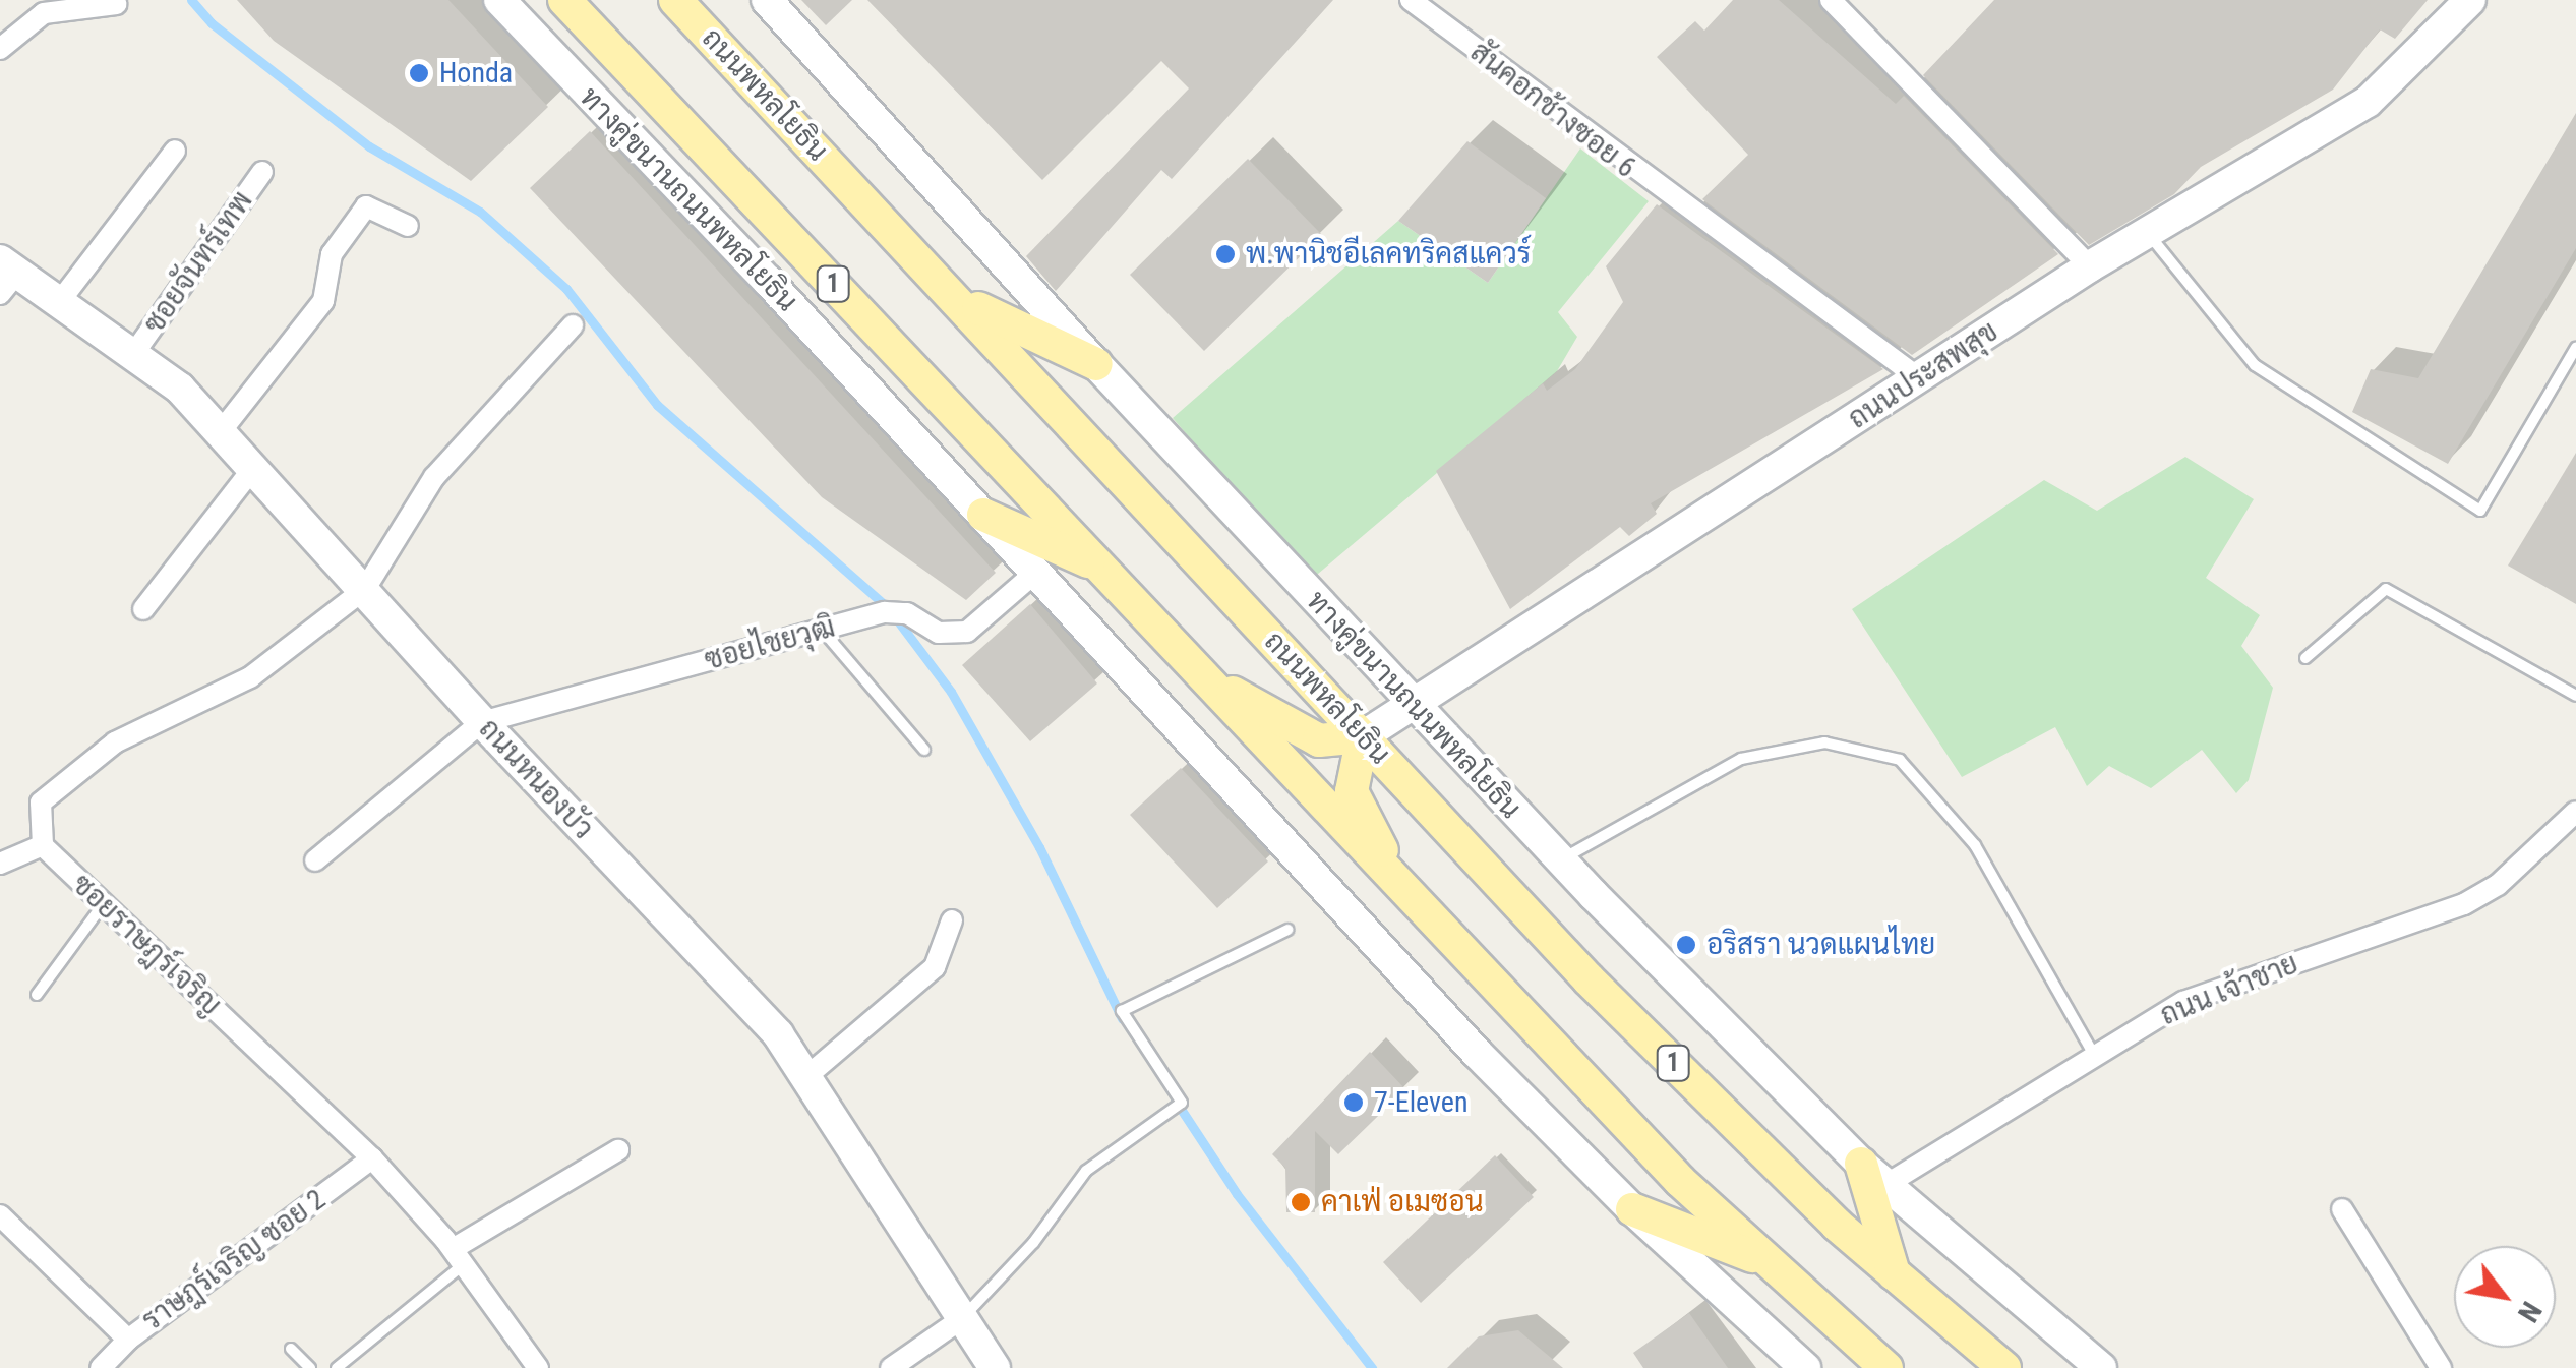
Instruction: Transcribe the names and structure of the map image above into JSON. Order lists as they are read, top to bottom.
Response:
{
  "streets": {
    "main road": [
      "ถนนพหลโยธิน",
      "ทางคู่ขนานถนนพหลโยธิน",
      "1",
      "ถนนประสพสุข",
      "ถนนหนองบัว"
    ],
    "street": [
      "สันคอกช้างซอย 6",
      "ซอยจันทร์เทพ",
      "ซอยไชยวุฒิ",
      "ซอยราษฎร์เจริญ",
      "ถนน เจ้าชาย",
      "ราษฎร์เจริญ ซอย 2"
    ]
  },
  "crossings": [
    ["ถนนพหลโยธิน", "ถนนประสพสุข"],
    ["สันคอกช้างซอย 6", "ถนนประสพสุข"],
    ["ทางคู่ขนานถนนพหลโยธิน", "ถนนประสพสุข"],
    ["ทางคู่ขนานถนนพหลโยธิน", "ซอยไชยวุฒิ"],
    ["ทางคู่ขนานถนนพหลโยธิน", "ถนน เจ้าชาย"],
    ["ซอยจันทร์เทพ", "ถนนหนองบัว"],
    ["ซอยไชยวุฒิ", "ถนนหนองบัว"],
    ["ซอยราษฎร์เจริญ", "ราษฎร์เจริญ ซอย 2"]
  ],
  "places": [
    "Honda",
    "พ.พานิชอีเลคทริคสแควร์",
    "อริสรา นวดแผนไทย",
    "7-Eleven",
    "คาเฟ่ อเมซอน"
  ],
  "north": "bottom right"
}
